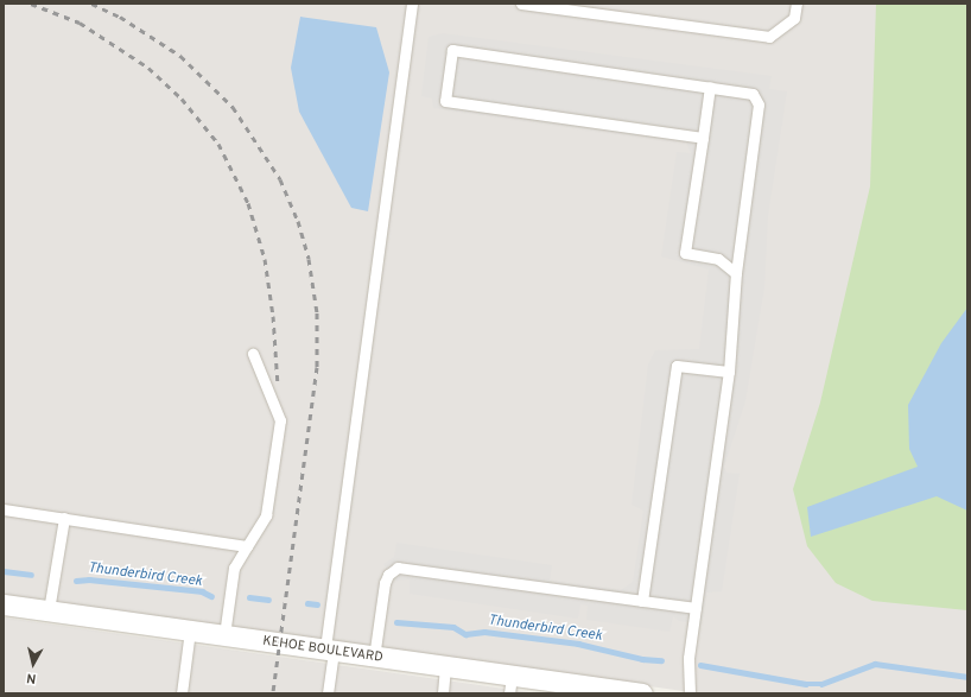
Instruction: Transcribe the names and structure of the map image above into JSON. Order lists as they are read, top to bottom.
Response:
{
  "streets": {
    "street": ["KEHOE BOULEVARD"]
  },
  "water": ["Thunderbird Creek"],
  "north": "bottom"
}
